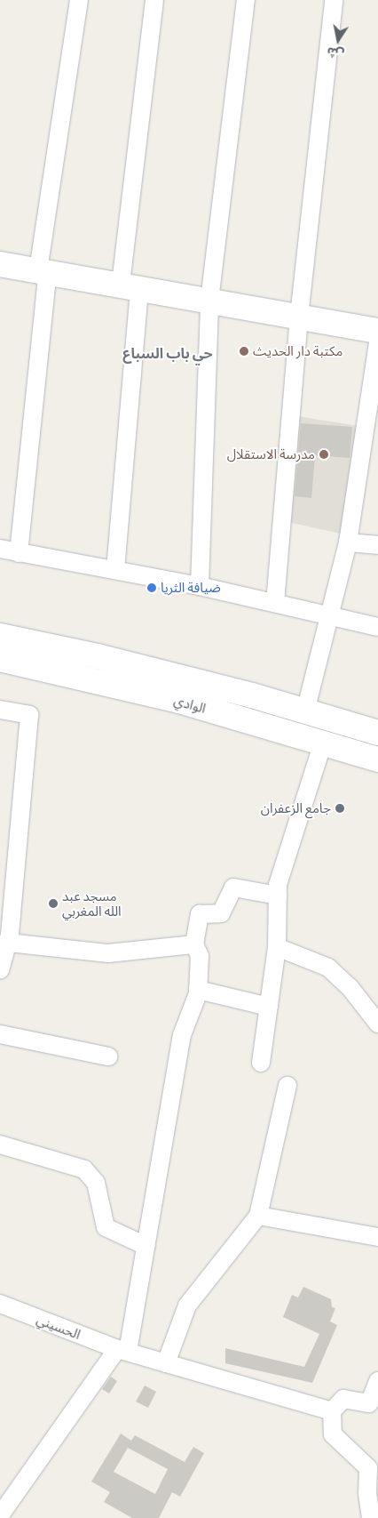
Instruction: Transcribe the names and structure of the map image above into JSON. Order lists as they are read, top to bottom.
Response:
{
  "streets": {
    "main road": ["الوادي"],
    "street": ["الحسيني"]
  },
  "districts": ["حي باب السباع"],
  "places": [
    "مكتبة دار الحديث",
    "مدرسة الاستقلال",
    "ضيافة الثريا",
    "جامع الزعفران",
    "مسجد عبد الله المغربي"
  ],
  "north": "bottom"
}
